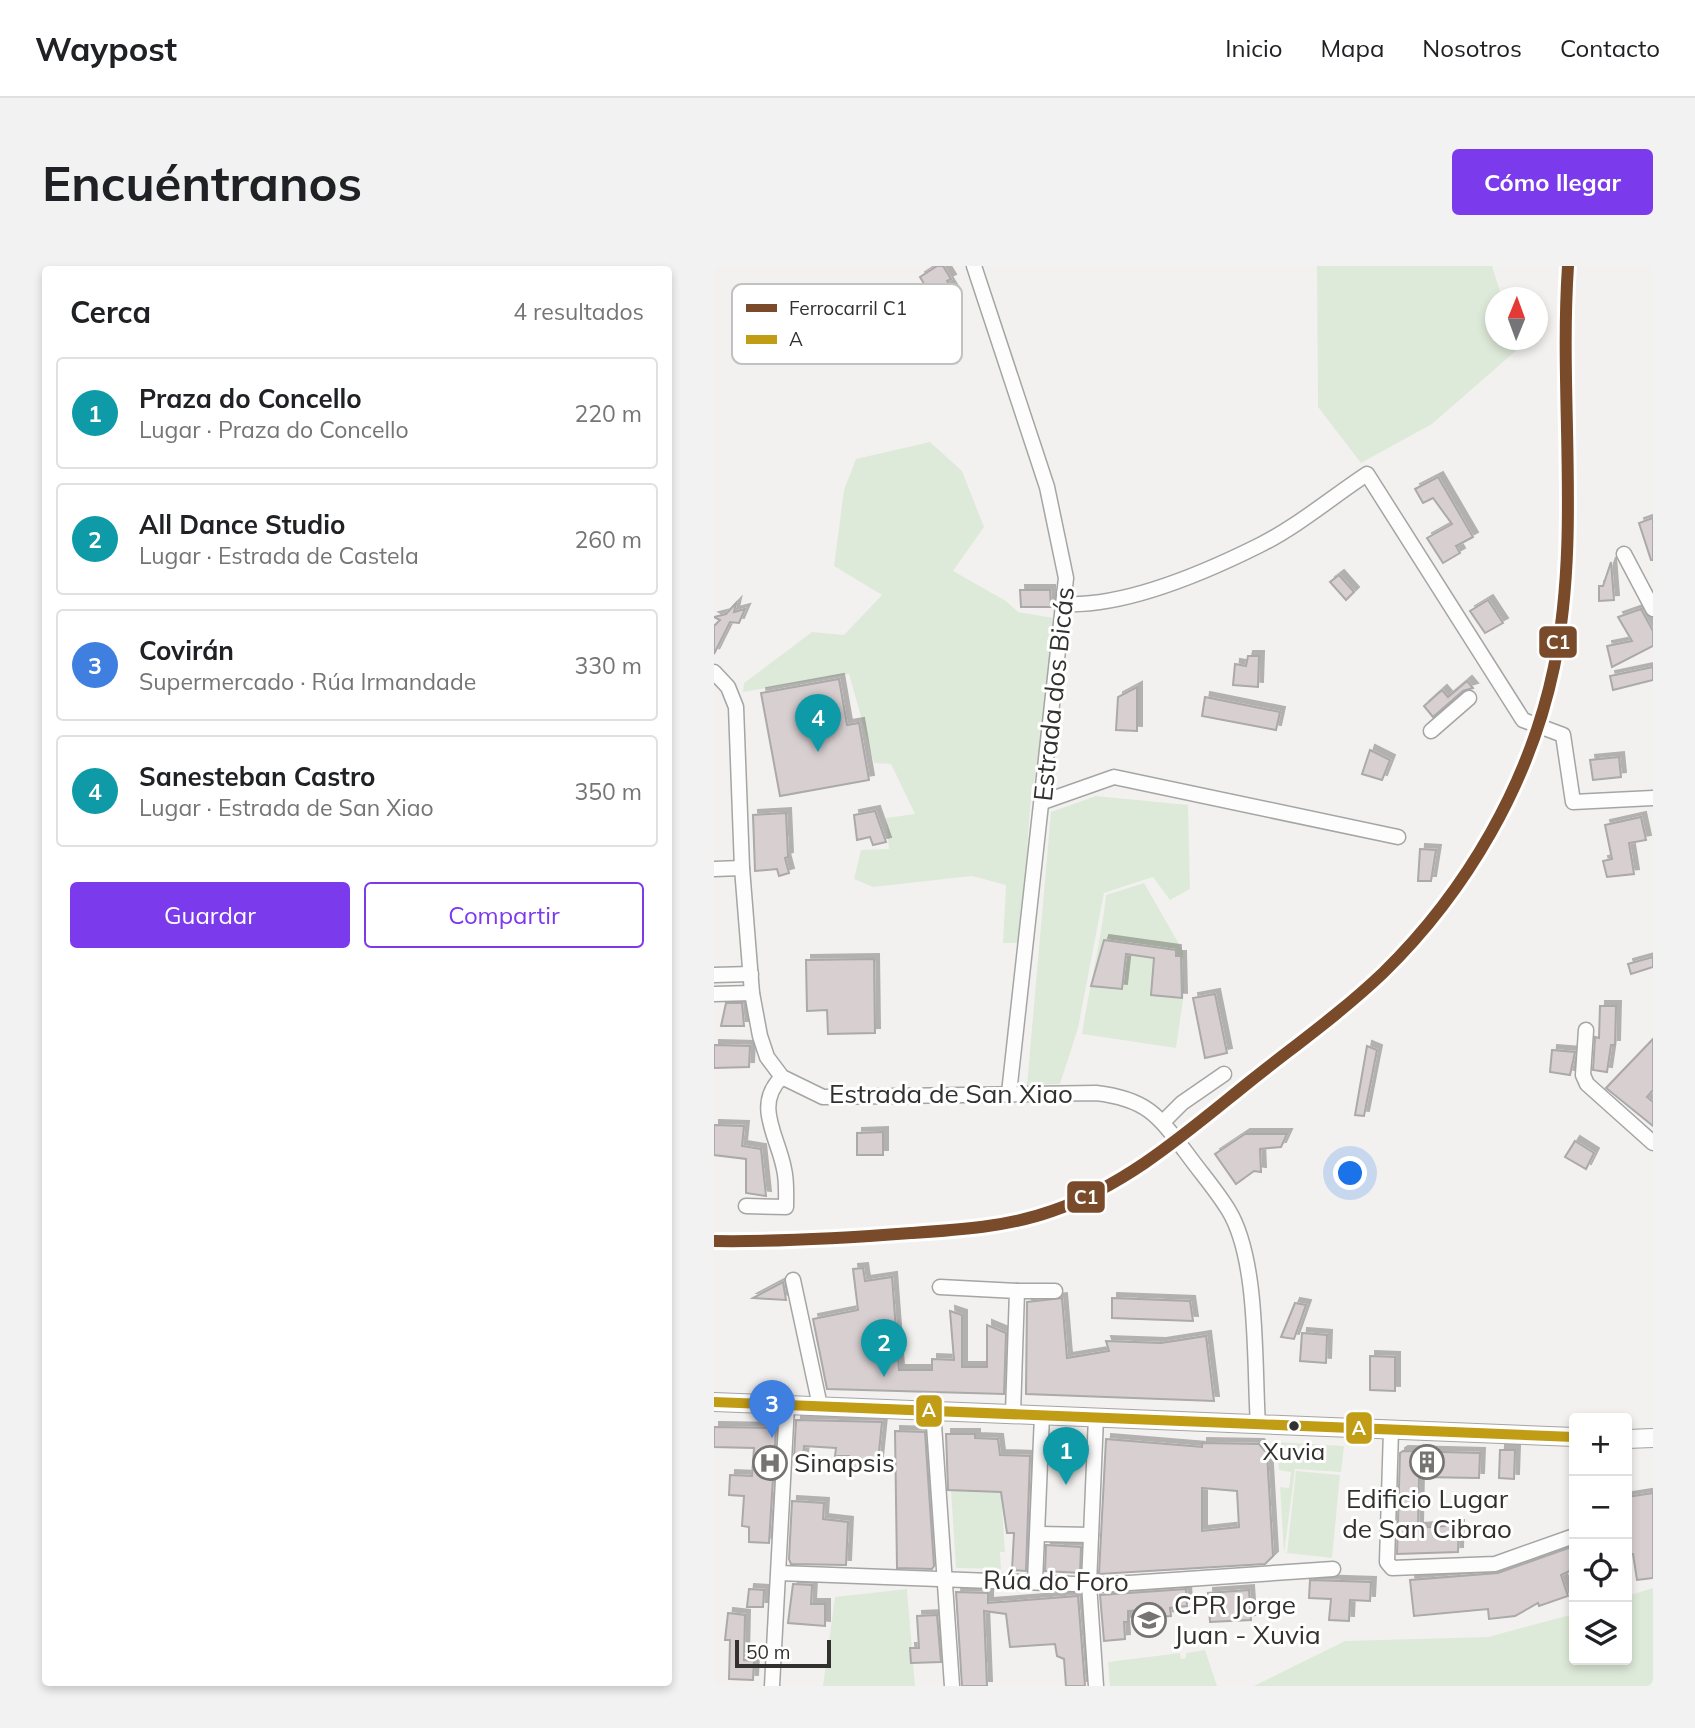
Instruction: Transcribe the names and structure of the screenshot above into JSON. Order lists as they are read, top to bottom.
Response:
{
  "streets": {
    "street": ["Estrada dos Bicás", "Estrada de San Xiao", "Rúa do Foro"]
  },
  "crossings": [
    ["Estrada dos Bicás", "Estrada de San Xiao"]
  ],
  "places": {
    "other": ["Xuvia"],
    "building": ["Edificio Lugar de San Cibrao"],
    "hospital": ["Sinapsis"],
    "school or university": ["CPR Jorge Juan - Xuvia"]
  },
  "lines": ["rail line C1", "transit line A"],
  "legend": ["Ferrocarril C1", "A"],
  "scale_bar": "50 m",
  "north": "top",
  "page": {
    "header": "Waypost",
    "nav": [
      "Inicio",
      "Mapa",
      "Nosotros",
      "Contacto"
    ],
    "buttons": [
      "Cómo llegar",
      ["Guardar", "Compartir"]
    ],
    "title": "Encuéntranos",
    "heading": ["Cerca", "4 resultados"],
    "list": [
      {
        "mark": "1",
        "name": "Praza do Concello",
        "note": "Lugar · Praza do Concello",
        "value": "220 m"
      },
      {
        "mark": "2",
        "name": "All Dance Studio",
        "note": "Lugar · Estrada de Castela",
        "value": "260 m"
      },
      {
        "mark": "3",
        "name": "Covirán",
        "note": "Supermercado · Rúa Irmandade",
        "value": "330 m"
      },
      {
        "mark": "4",
        "name": "Sanesteban Castro",
        "note": "Lugar · Estrada de San Xiao",
        "value": "350 m"
      }
    ],
    "pins": [
      "4",
      "2",
      "3",
      "1"
    ],
    "map_buttons": ["+", "−"],
    "scale": "50 m"
  }
}
